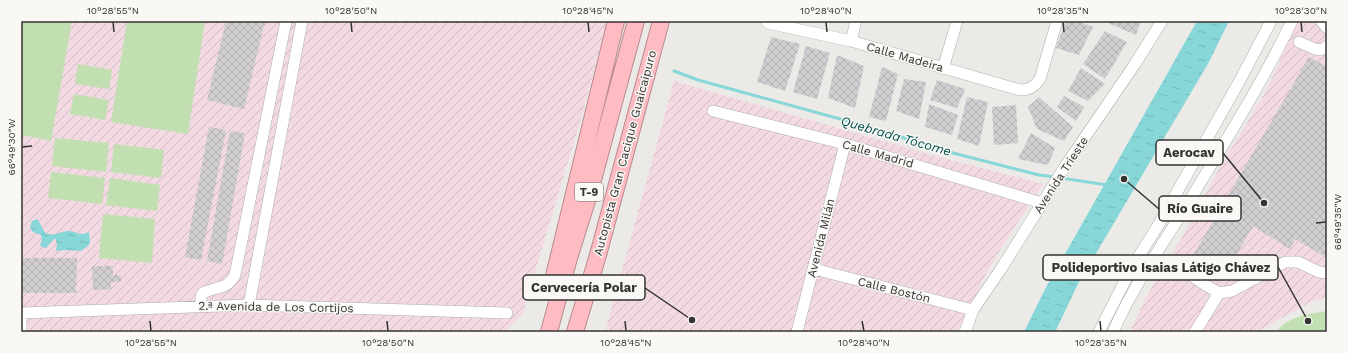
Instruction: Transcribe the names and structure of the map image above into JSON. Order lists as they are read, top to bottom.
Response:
{
  "streets": {
    "highway": ["Autopista Gran Cacique Guaicaipuro", "T-9"],
    "street": [
      "Calle Madeira",
      "Calle Madrid",
      "Avenida Trieste",
      "Avenida Milán",
      "Calle Bostón",
      "2.ª Avenida de Los Cortijos"
    ]
  },
  "crossings": [
    ["Calle Madrid", "Avenida Trieste"],
    ["Calle Madrid", "Avenida Milán"],
    ["Avenida Trieste", "Calle Bostón"],
    ["Avenida Milán", "Calle Bostón"]
  ],
  "water": ["Quebrada Tócome"],
  "places": [
    "Río Guaire",
    "Aerocav",
    "Cervecería Polar",
    "Polideportivo Isaias Látigo Chávez"
  ],
  "coordinates": [
    "10°28'55\"N",
    "10°28'50\"N",
    "10°28'45\"N",
    "10°28'40\"N",
    "10°28'35\"N",
    "10°28'30\"N",
    "66°49'30\"W",
    "66°49'35\"W"
  ]
}
